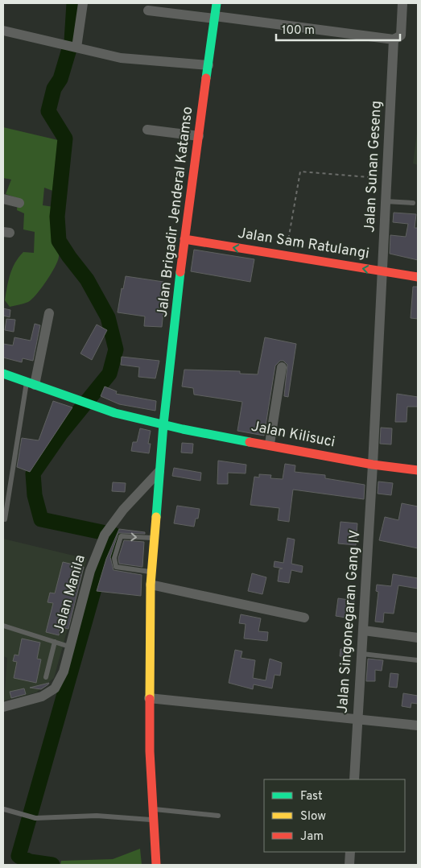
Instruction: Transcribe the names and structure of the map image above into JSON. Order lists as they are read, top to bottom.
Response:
{
  "streets": {
    "main road": ["Jalan Brigadir Jenderal Katamso", "Jalan Sam Ratulangi", "Jalan Kilisuci"],
    "street": ["Jalan Sunan Geseng", "Jalan Manila", "Jalan Singonegaran Gang IV"]
  },
  "crossings": [
    ["Jalan Sunan Geseng", "Jalan Sam Ratulangi"],
    ["Jalan Sunan Geseng", "Jalan Kilisuci"],
    ["Jalan Sunan Geseng", "Jalan Singonegaran Gang IV"],
    ["Jalan Brigadir Jenderal Katamso", "Jalan Sam Ratulangi"],
    ["Jalan Brigadir Jenderal Katamso", "Jalan Kilisuci"],
    ["Jalan Brigadir Jenderal Katamso", "Jalan Manila"],
    ["Jalan Kilisuci", "Jalan Singonegaran Gang IV"]
  ],
  "one_way": ["Jalan Sam Ratulangi"],
  "legend": ["Fast", "Slow", "Jam"],
  "scale_bar": "100 m"
}
